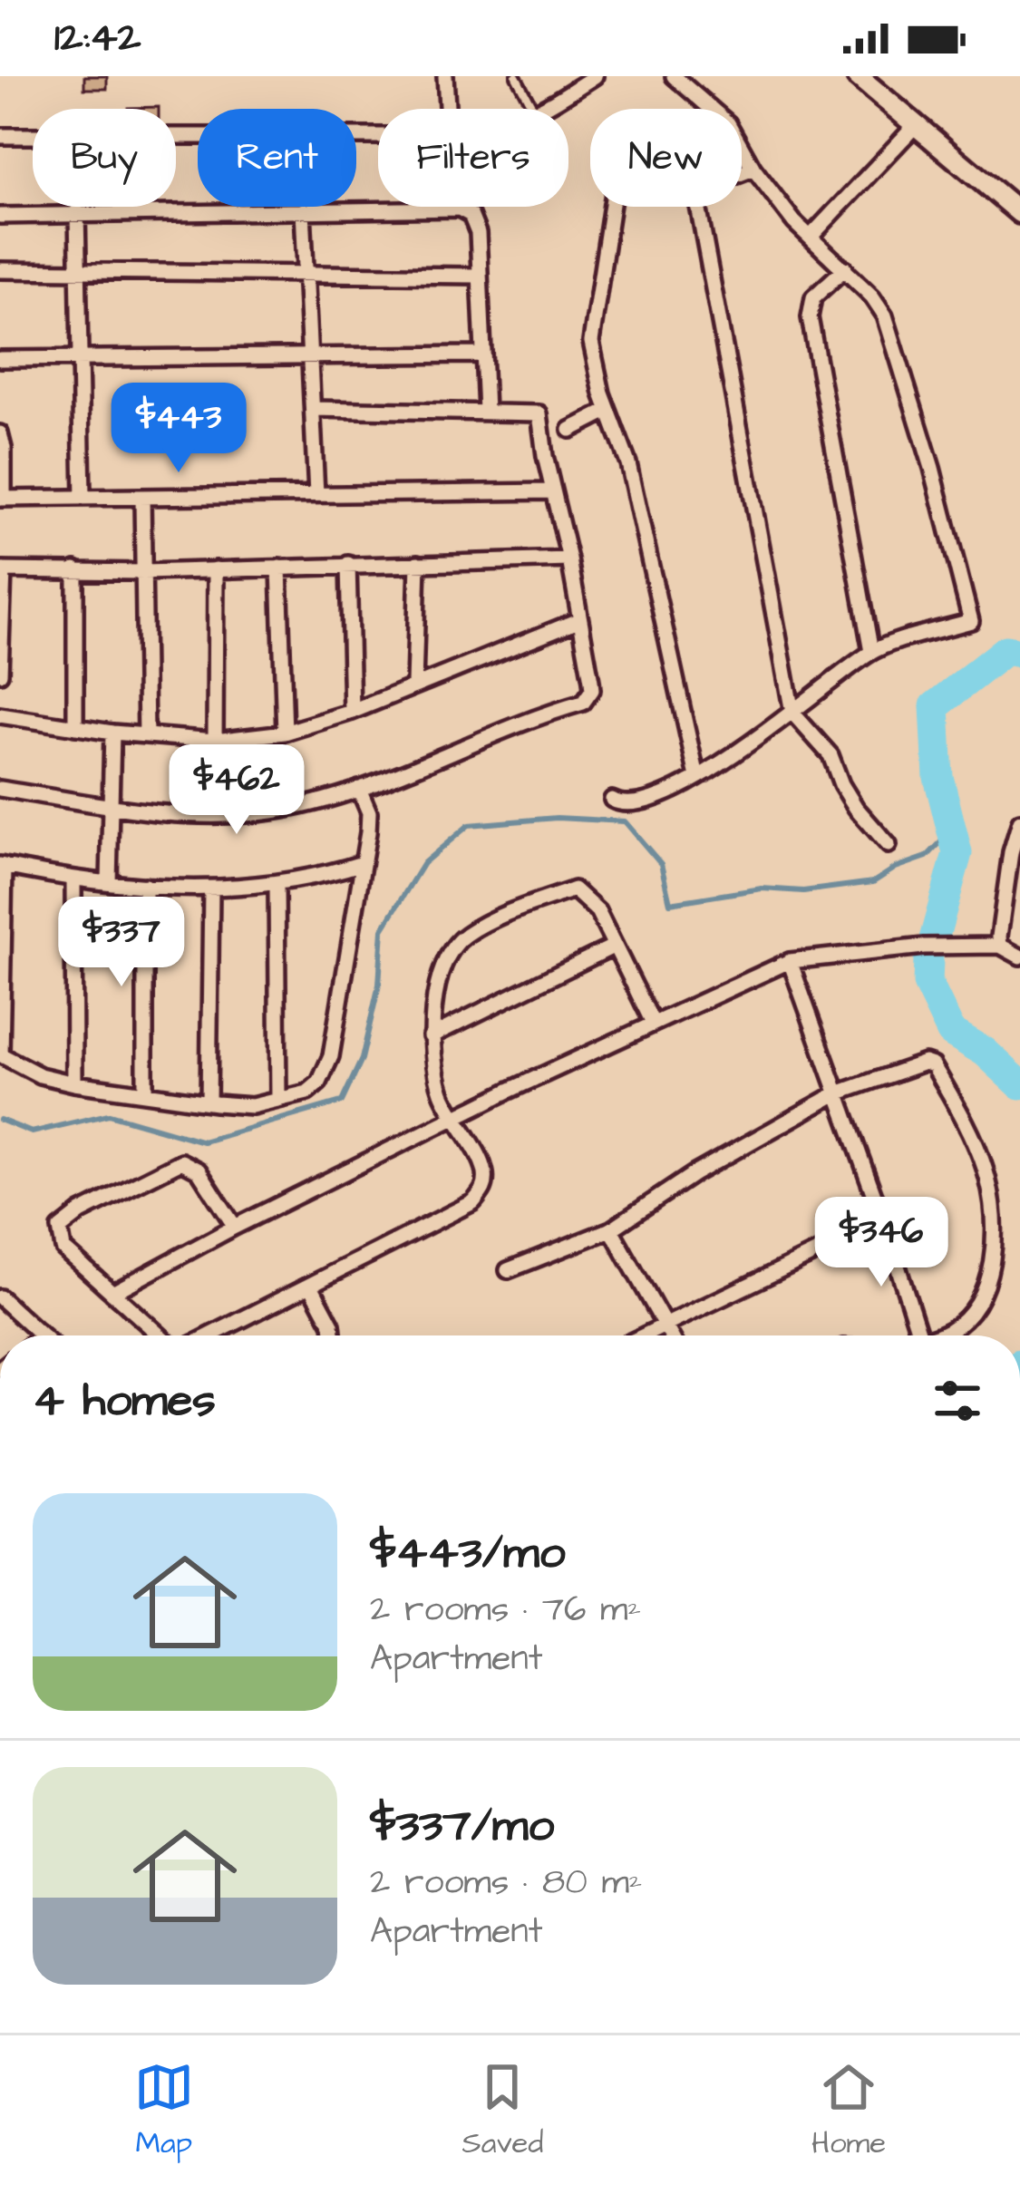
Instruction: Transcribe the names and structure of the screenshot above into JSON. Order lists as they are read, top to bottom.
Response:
{
  "page": {
    "status": "12:42",
    "chip": [
      "Buy",
      "Rent",
      "Filters",
      "New"
    ],
    "price": [
      "$443",
      "$462",
      "$337",
      "$346"
    ],
    "heading": "4 homes",
    "list": [
      {
        "name": "$443/mo",
        "note": "2 rooms · 76 m² · Apartment"
      },
      {
        "name": "$337/mo",
        "note": "2 rooms · 80 m² · Apartment"
      }
    ],
    "tabs": ["Map", "Saved", "Home"]
  }
}
